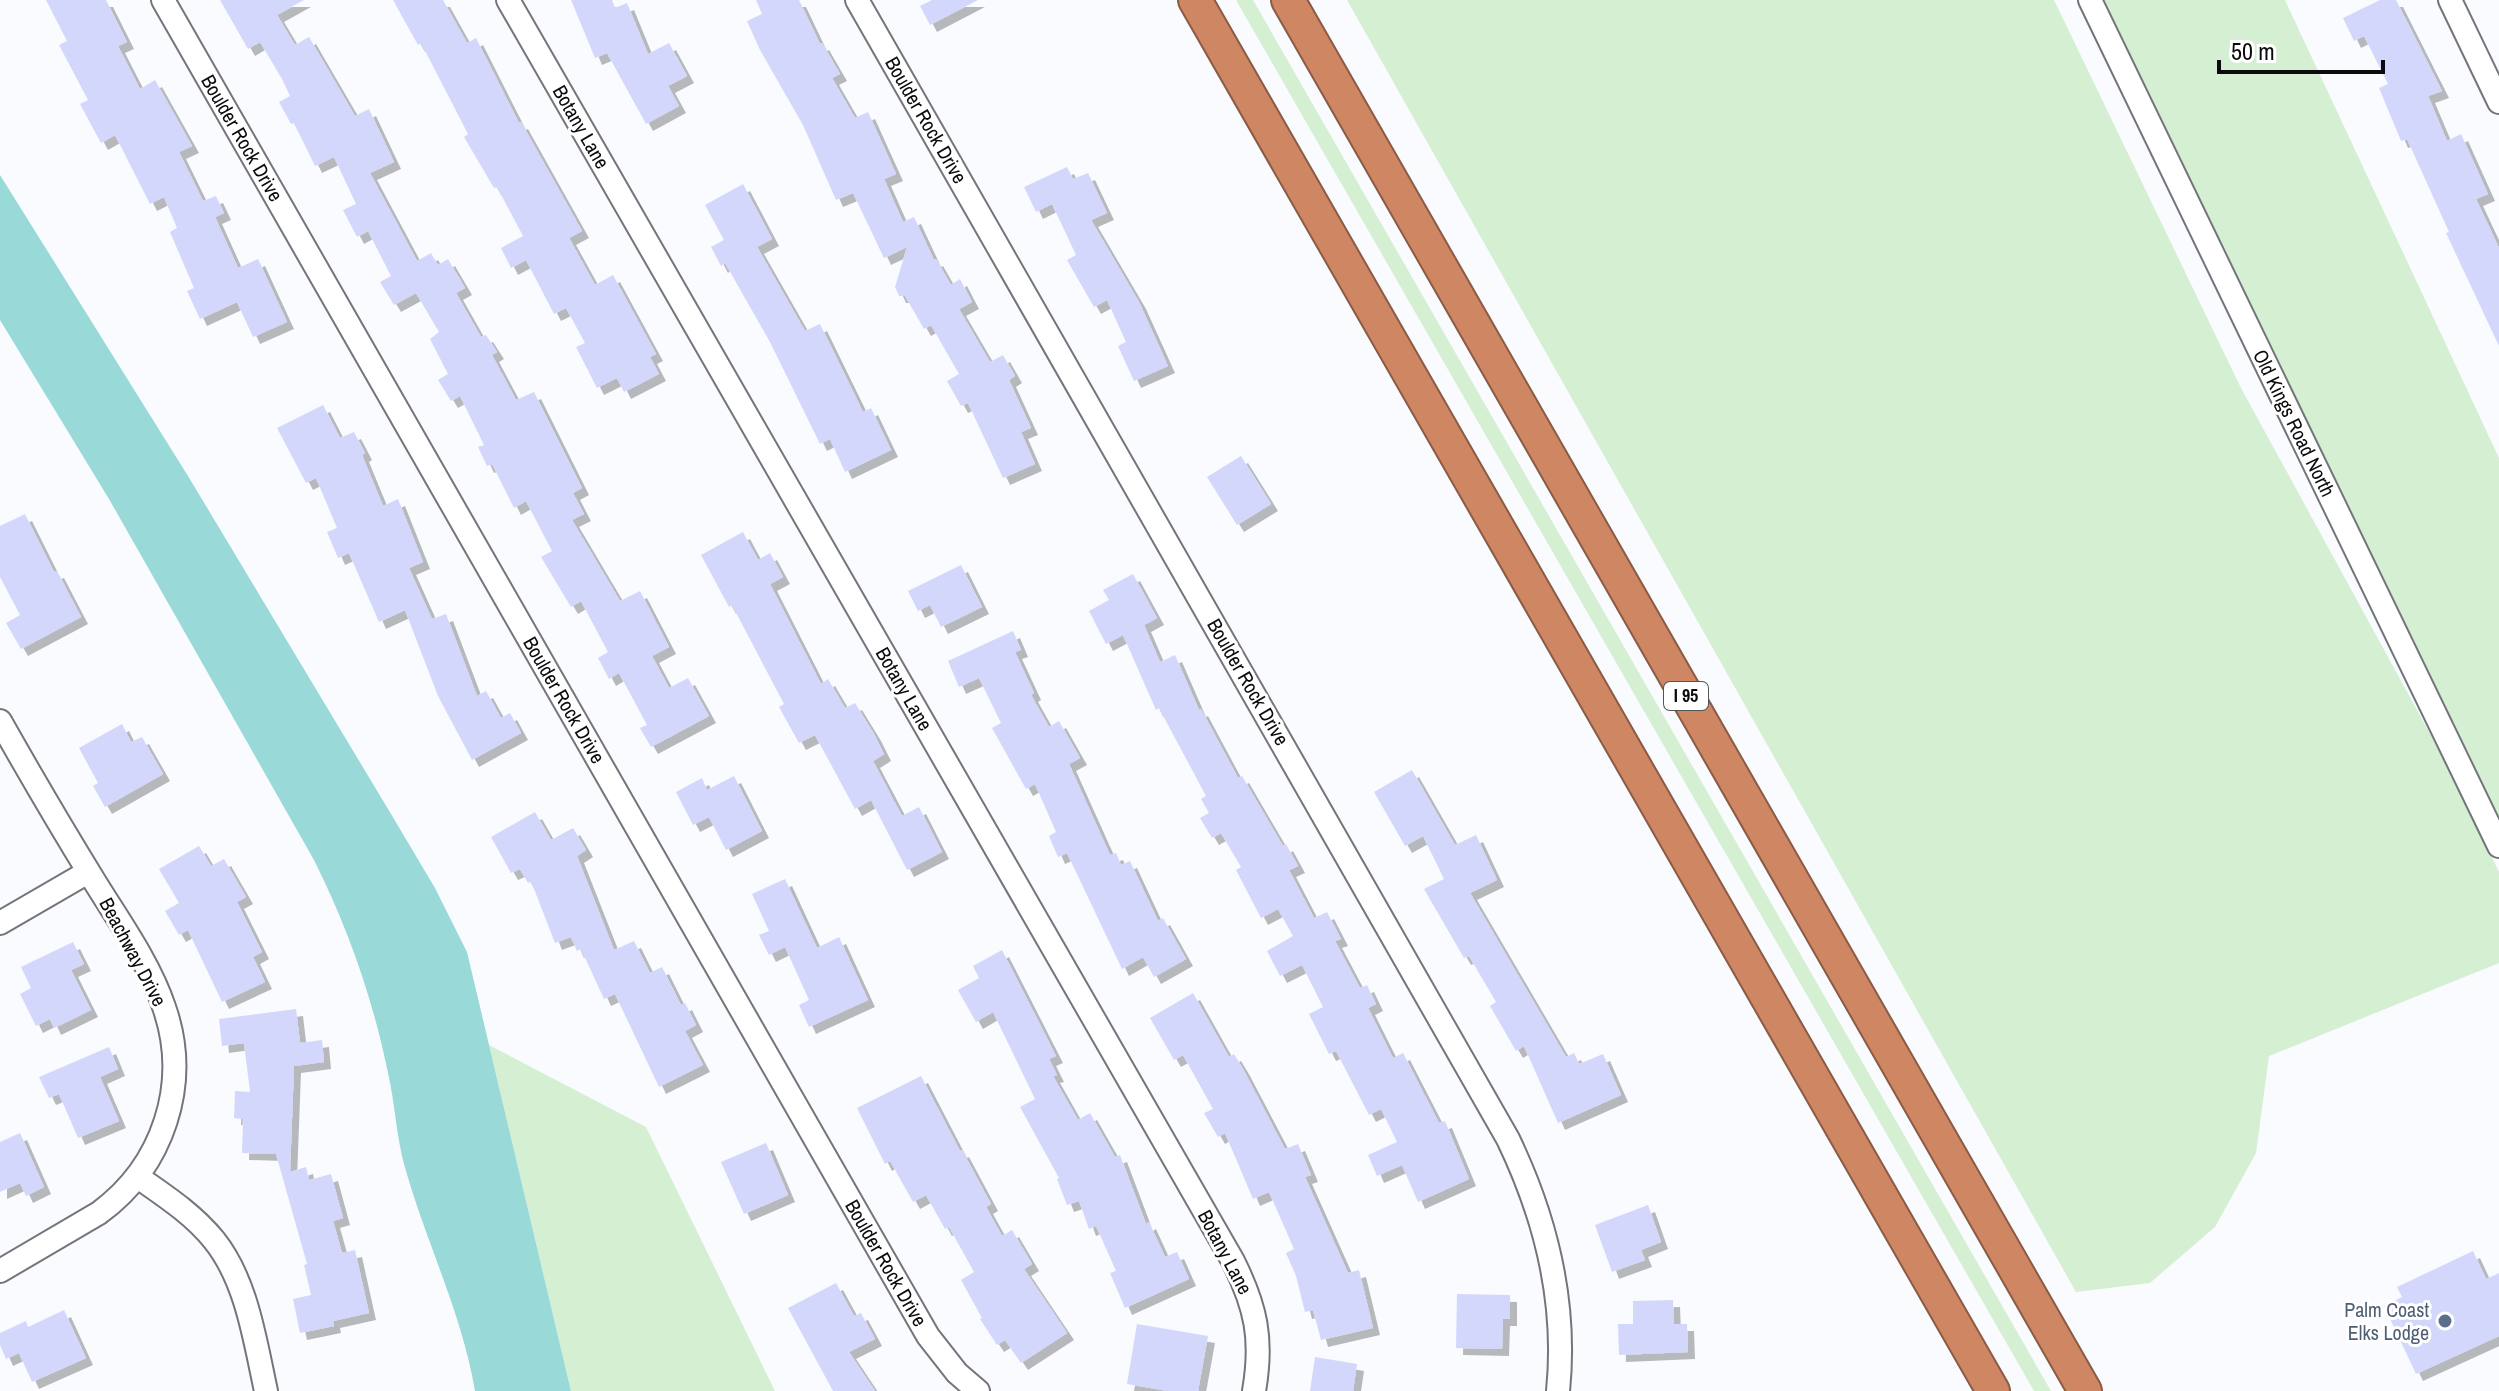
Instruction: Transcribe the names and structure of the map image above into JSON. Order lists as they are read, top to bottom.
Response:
{
  "streets": {
    "highway": ["I 95"],
    "street": [
      "Boulder Rock Drive",
      "Botany Lane",
      "Old Kings Road North",
      "Beachway Drive"
    ]
  },
  "places": ["Palm Coast Elks Lodge"],
  "scale_bar": "50 m"
}
